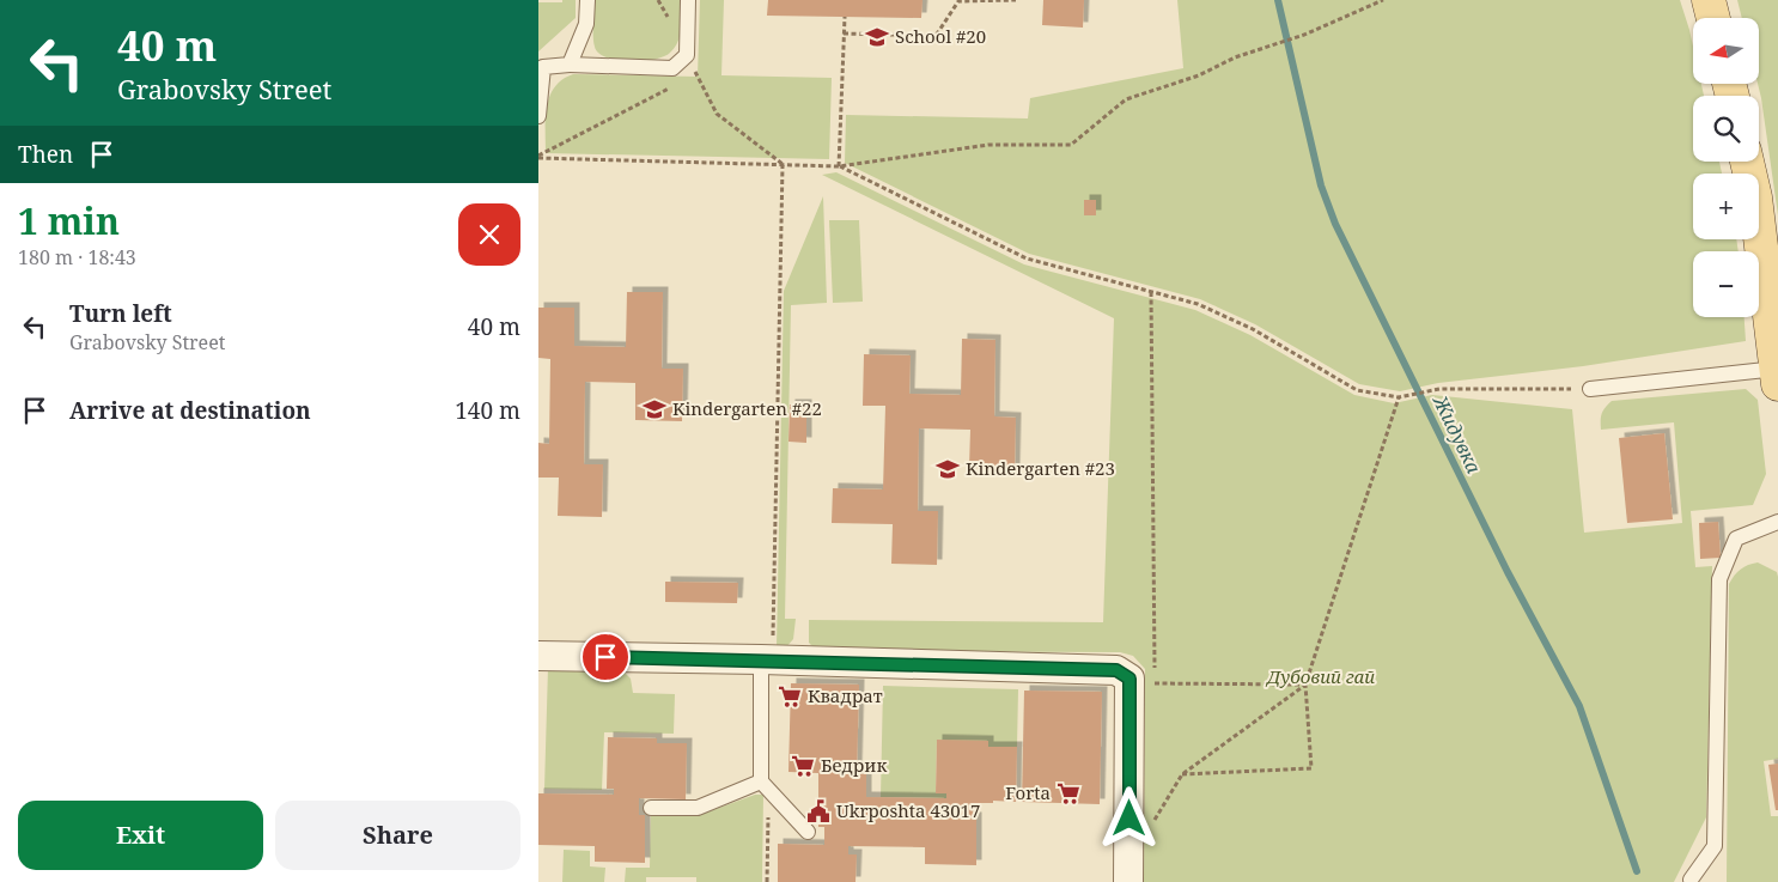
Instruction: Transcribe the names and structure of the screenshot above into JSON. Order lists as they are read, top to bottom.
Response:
{
  "water": ["Жидувка"],
  "parks": ["Дубовий гай"],
  "places": {
    "school or university": ["School #20", "Kindergarten #22", "Kindergarten #23"],
    "supermarket": ["Квадрат", "Бедрик", "Forta"],
    "public building": ["Ukrposhta 43017"]
  },
  "north": "left",
  "page": {
    "turn": ["40 m", "Grabovsky Street"],
    "map_buttons": ["+", "−"],
    "then": "Then",
    "heading": ["1 min", "180 m · 18:43"],
    "list": [
      {
        "name": "Turn left",
        "note": "Grabovsky Street",
        "value": "40 m"
      },
      {
        "name": "Arrive at destination",
        "value": "140 m"
      }
    ],
    "buttons": ["Exit", "Share"]
  }
}
